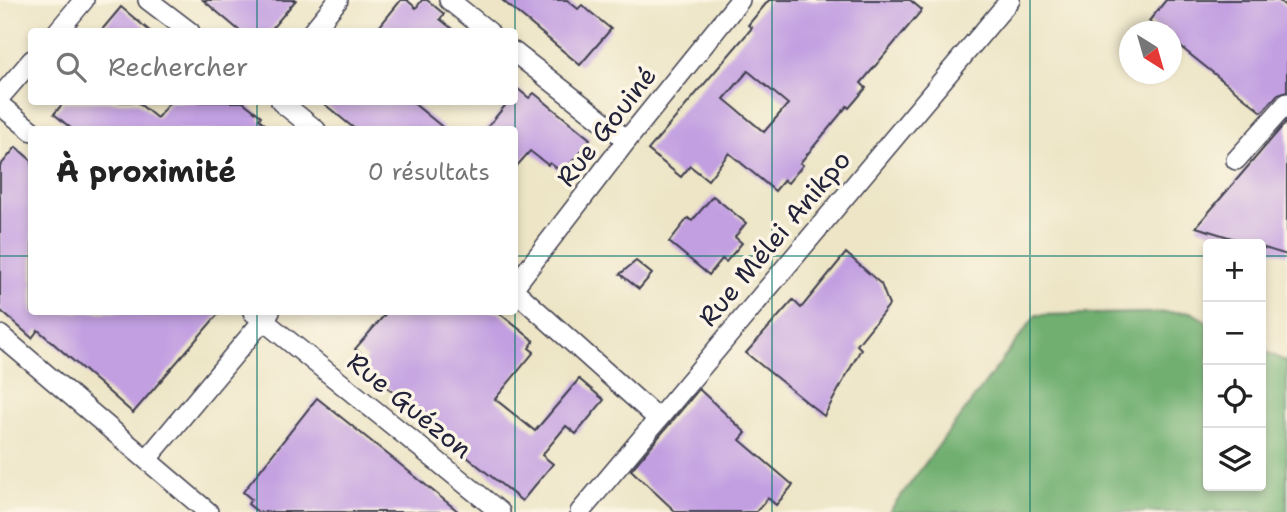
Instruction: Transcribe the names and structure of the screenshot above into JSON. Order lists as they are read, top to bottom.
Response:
{
  "streets": {
    "street": ["Rue Gouiné", "Rue Mélei Anikpo", "Rue Guézon"]
  },
  "north": "bottom right",
  "page": {
    "search": "Rechercher",
    "heading": ["À proximité", "0 résultats"],
    "map_buttons": ["+", "−"]
  }
}
